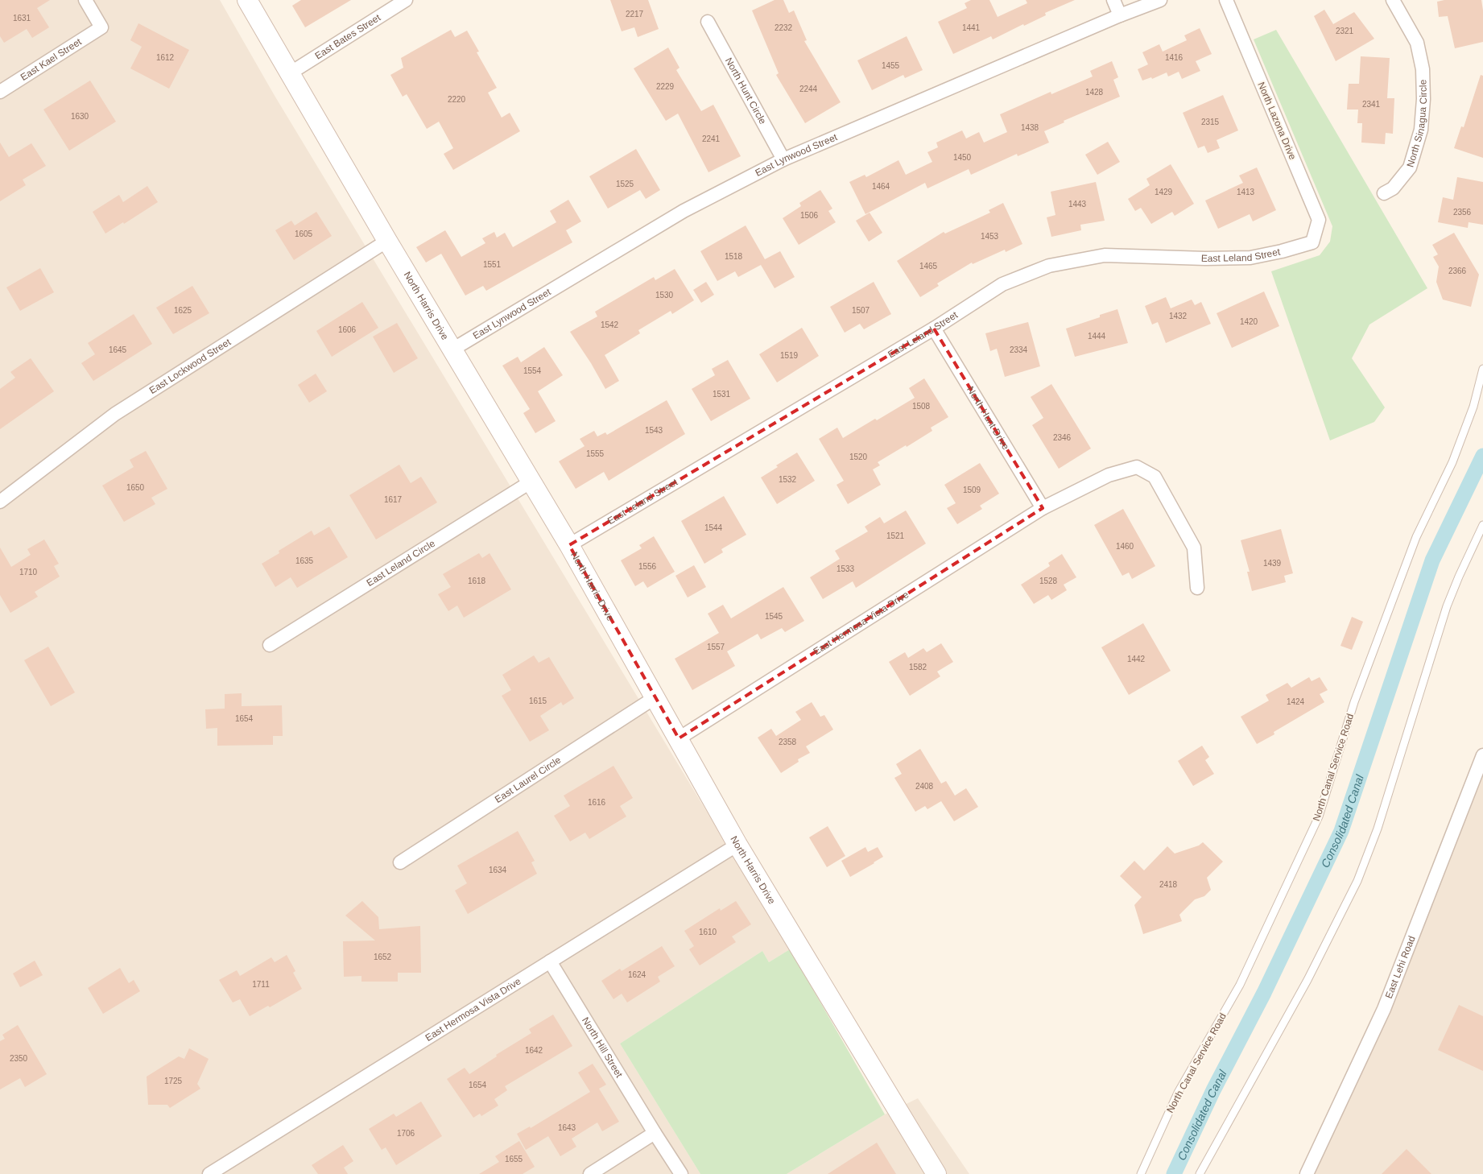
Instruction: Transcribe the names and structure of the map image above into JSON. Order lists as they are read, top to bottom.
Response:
{
  "streets": {
    "street": [
      "East Bates Street",
      "East Kael Street",
      "North Hunt Circle",
      "North Lazona Drive",
      "North Sinagua Circle",
      "East Lynwood Street",
      "East Leland Street",
      "North Harris Drive",
      "East Lockwood Street",
      "North Hunt Drive",
      "East Leland Circle",
      "East Hermosa Vista Drive",
      "East Laurel Circle",
      "East Lehi Road",
      "North Hill Street"
    ],
    "lane": ["North Canal Service Road"]
  },
  "crossings": [
    ["East Bates Street", "North Harris Drive"],
    ["North Hunt Circle", "East Lynwood Street"],
    ["North Lazona Drive", "East Leland Street"],
    ["East Lynwood Street", "North Harris Drive"],
    ["East Leland Street", "North Harris Drive"],
    ["East Leland Street", "North Hunt Drive"],
    ["North Harris Drive", "East Lockwood Street"],
    ["North Harris Drive", "East Leland Circle"],
    ["North Harris Drive", "East Hermosa Vista Drive"],
    ["North Harris Drive", "East Laurel Circle"],
    ["North Hunt Drive", "East Hermosa Vista Drive"],
    ["East Hermosa Vista Drive", "North Hill Street"]
  ],
  "water": ["Consolidated Canal"],
  "house_numbers": [
    "2217",
    "1631",
    "2232",
    "1441",
    "2321",
    "1612",
    "1416",
    "1455",
    "2229",
    "2244",
    "1428",
    "2220",
    "2341",
    "1630",
    "2315",
    "1438",
    "2241",
    "1450",
    "1525",
    "1464",
    "1429",
    "1413",
    "1443",
    "2356",
    "1506",
    "1605",
    "1453",
    "1518",
    "1551",
    "1465",
    "2366",
    "1530",
    "1625",
    "1507",
    "1432",
    "1420",
    "1542",
    "1606",
    "1444",
    "1645",
    "2334",
    "1519",
    "1554",
    "1531",
    "1508",
    "1543",
    "2346",
    "1555",
    "1520",
    "1532",
    "1650",
    "1509",
    "1617",
    "1544",
    "1521",
    "1460",
    "1635",
    "1439",
    "1556",
    "1533",
    "1710",
    "1618",
    "1528",
    "1545",
    "1557",
    "1442",
    "1582",
    "1615",
    "1424",
    "1654",
    "2358",
    "2408",
    "1616",
    "1634",
    "2418",
    "1610",
    "1652",
    "1624",
    "1711",
    "1642",
    "2350",
    "1725",
    "1654",
    "1643",
    "1706",
    "1655"
  ]
}
